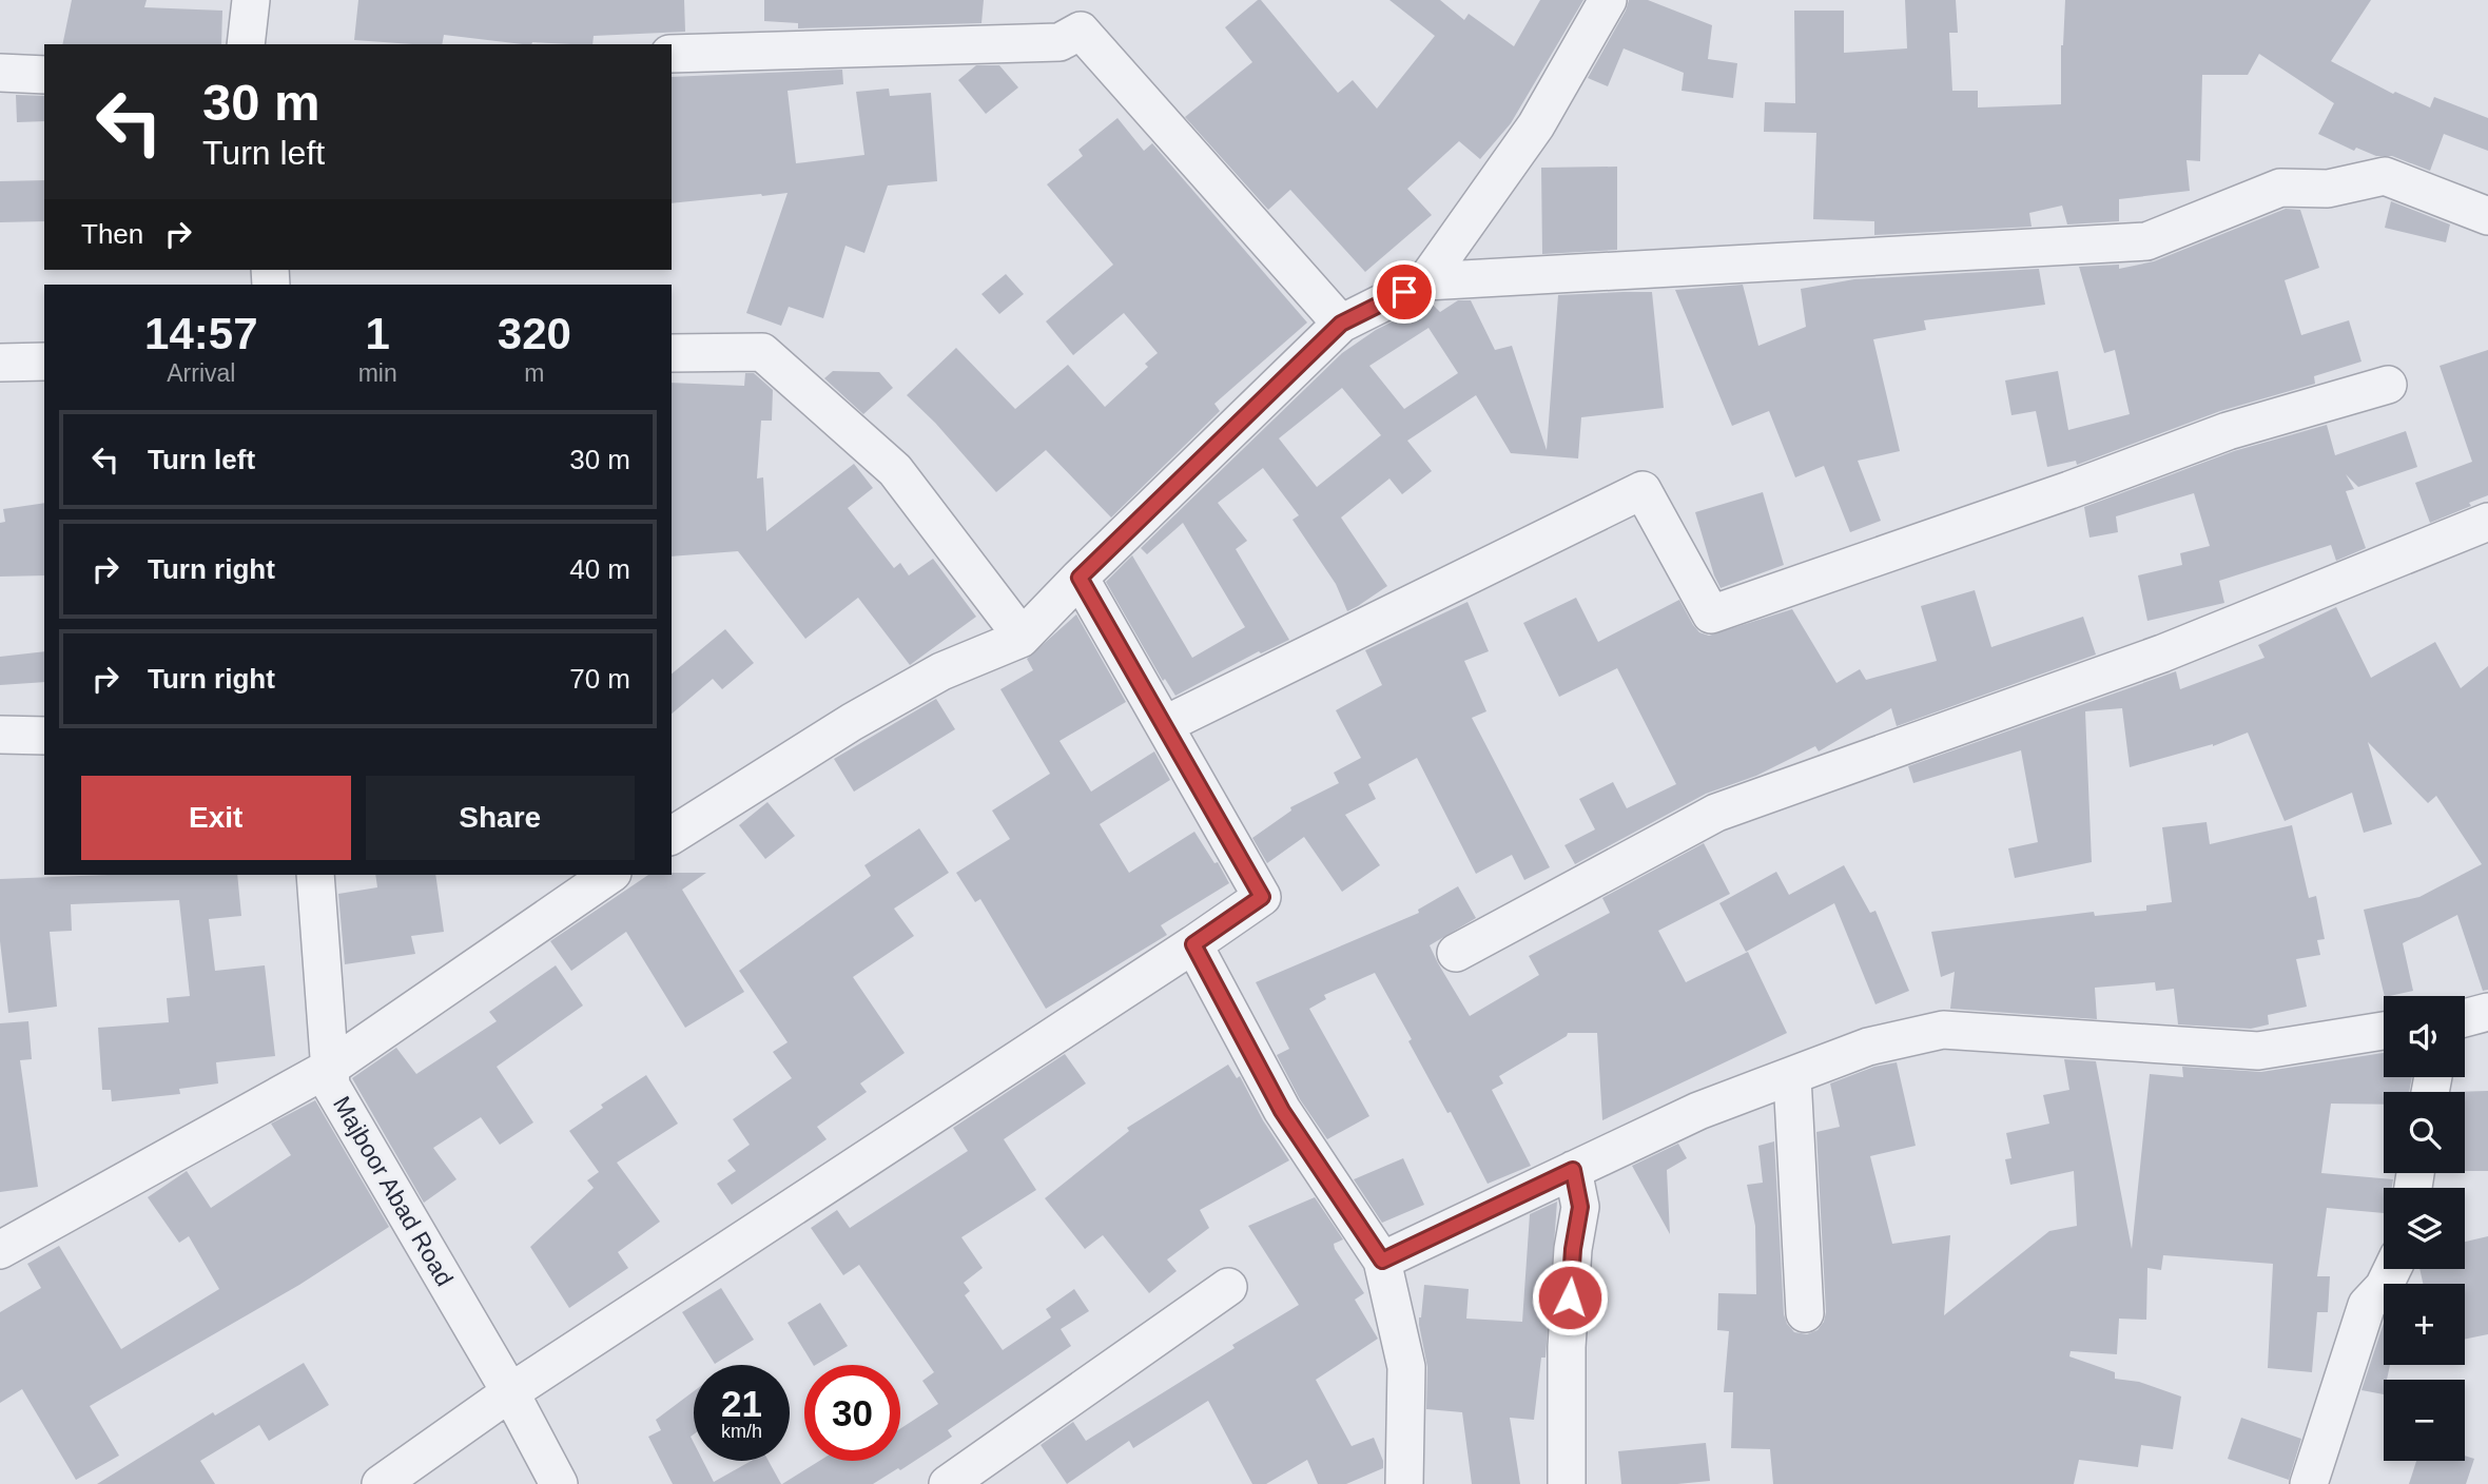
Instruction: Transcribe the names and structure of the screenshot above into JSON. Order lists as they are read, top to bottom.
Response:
{
  "streets": {
    "street": ["Majboor Abad Road"]
  },
  "page": {
    "turn": ["30 m", "Turn left"],
    "then": "Then",
    "eta": [
      "14:57",
      "Arrival",
      "1",
      "min",
      "320",
      "m"
    ],
    "list": [
      {
        "name": "Turn left",
        "value": "30 m"
      },
      {
        "name": "Turn right",
        "value": "40 m"
      },
      {
        "name": "Turn right",
        "value": "70 m"
      }
    ],
    "buttons": ["Exit", "Share"],
    "map_buttons": ["+", "−"],
    "speed": "21 km/h",
    "limit": "30"
  }
}
